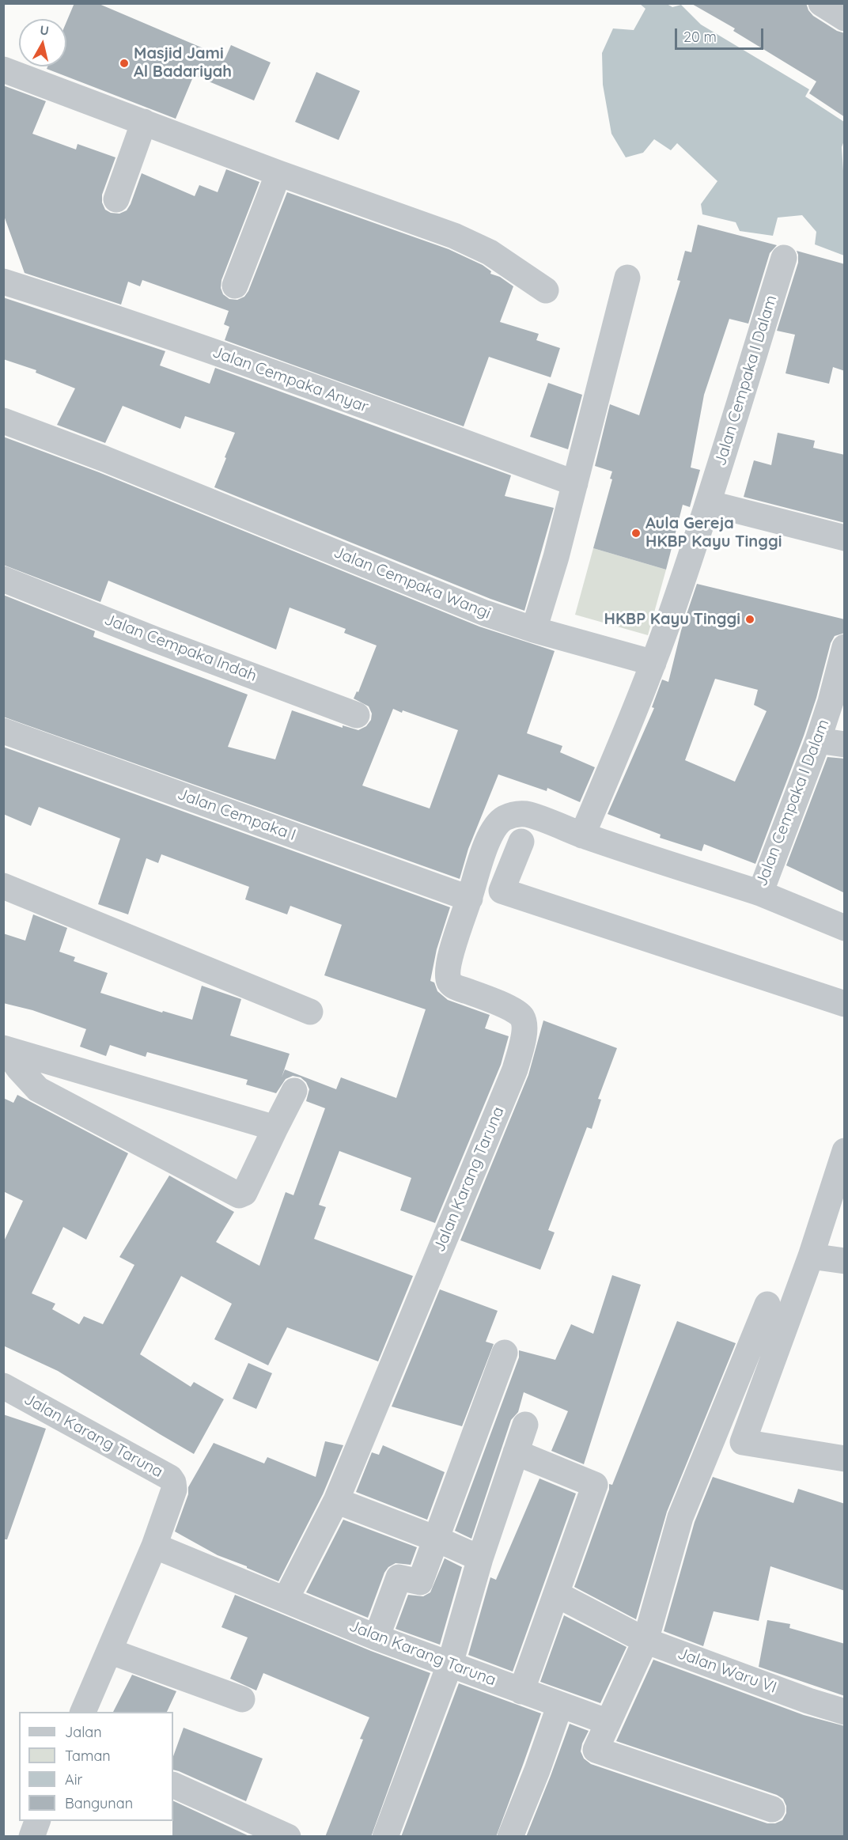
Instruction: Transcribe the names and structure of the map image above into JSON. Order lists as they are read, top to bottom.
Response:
{
  "streets": {
    "street": [
      "Jalan Cempaka Anyar",
      "Jalan Cempaka I Dalam",
      "Jalan Cempaka Wangi",
      "Jalan Cempaka Indah",
      "Jalan Cempaka I",
      "Jalan Karang Taruna",
      "Jalan Waru VI"
    ]
  },
  "crossings": [
    ["Jalan Cempaka I Dalam", "Jalan Cempaka Wangi"],
    ["Jalan Cempaka I Dalam", "Jalan Karang Taruna"],
    ["Jalan Cempaka I", "Jalan Karang Taruna"]
  ],
  "places": ["Masjid Jami Al Badariyah", "Aula Gereja HKBP Kayu Tinggi", "HKBP Kayu Tinggi"],
  "legend": [
    "Jalan",
    "Taman",
    "Air",
    "Bangunan"
  ],
  "scale_bar": "20 m",
  "north": "top"
}
